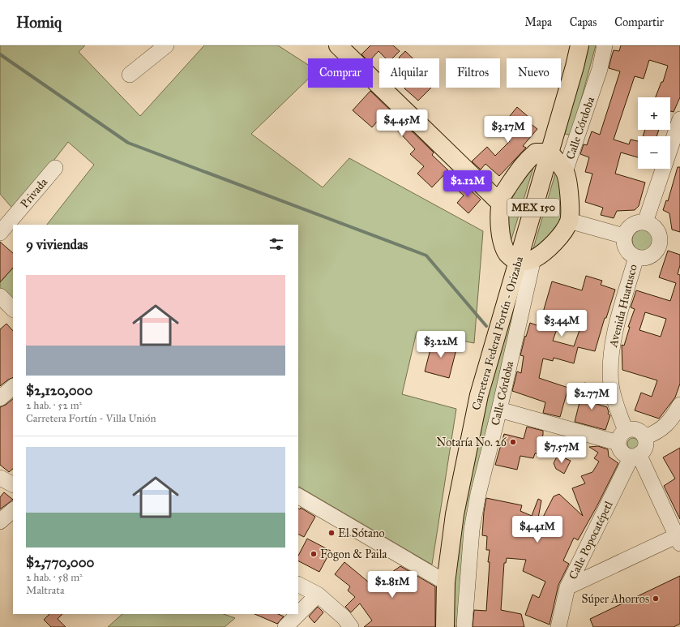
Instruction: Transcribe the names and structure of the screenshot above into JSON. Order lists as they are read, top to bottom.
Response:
{
  "streets": {
    "main road": ["MEX 150", "Carretera Federal Fortín - Orizaba"],
    "street": [
      "Calle Córdoba",
      "Privada",
      "Avenida Huatusco",
      "Calle Popocatépetl"
    ]
  },
  "crossings": [
    ["Calle Córdoba", "Carretera Federal Fortín - Orizaba"],
    ["Avenida Huatusco", "Calle Popocatépetl"]
  ],
  "places": [
    "Notaría No. 26",
    "El Sótano",
    "Fogon & Paila",
    "Súper Ahorros"
  ],
  "page": {
    "header": "Homiq",
    "nav": ["Mapa", "Capas", "Compartir"],
    "chip": [
      "Comprar",
      "Alquilar",
      "Filtros",
      "Nuevo"
    ],
    "map_buttons": ["+", "−"],
    "price": [
      "$4.45M",
      "$3.17M",
      "$2.12M",
      "$3.44M",
      "$3.22M",
      "$2.77M",
      "$7.57M",
      "$4.41M",
      "$2.81M"
    ],
    "heading": "9 viviendas",
    "list": [
      {
        "name": "$2,120,000",
        "note": "2 hab. · 52 m² · Carretera Fortín - Villa Unión"
      },
      {
        "name": "$2,770,000",
        "note": "2 hab. · 58 m² · Maltrata"
      }
    ]
  }
}
